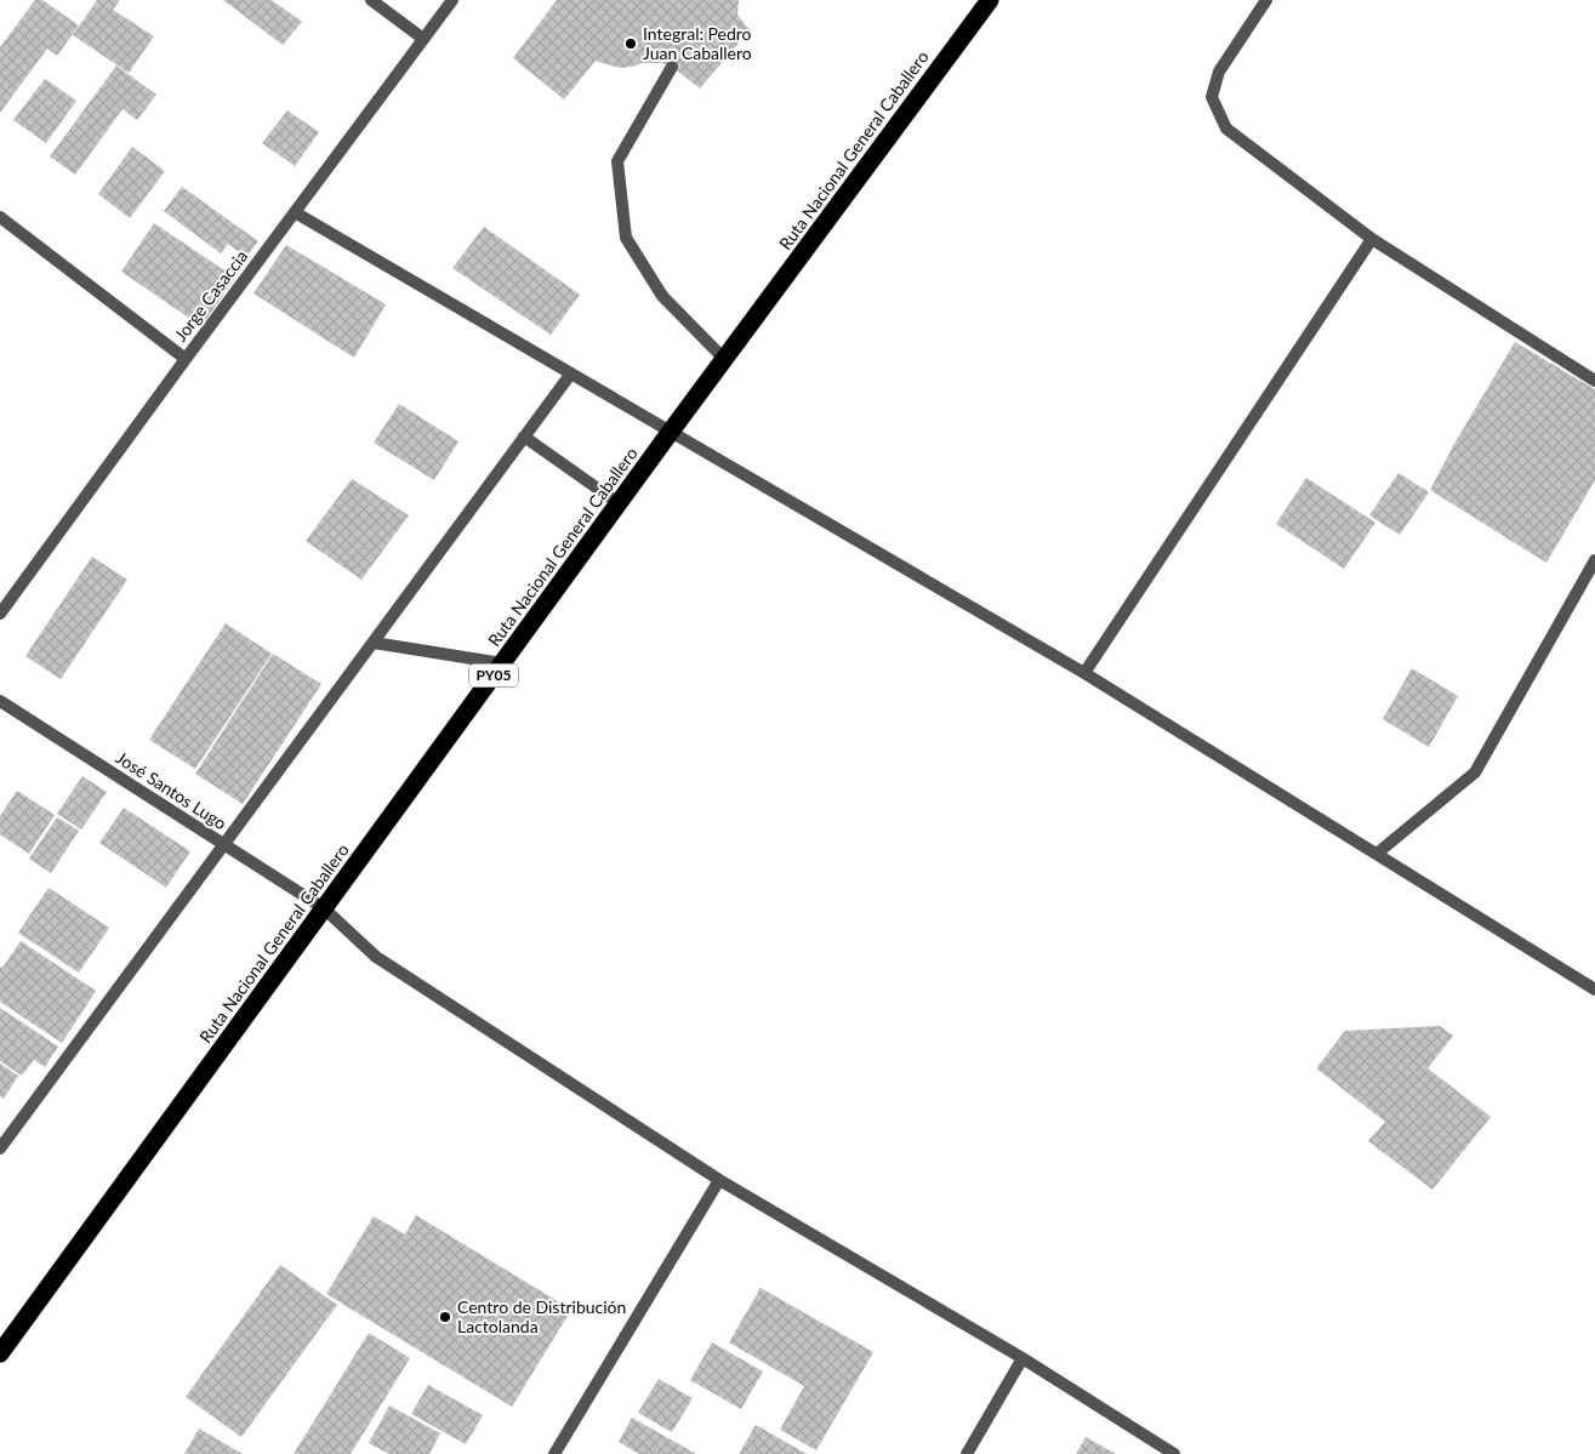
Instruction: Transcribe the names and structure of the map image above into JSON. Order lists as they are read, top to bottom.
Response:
{
  "streets": {
    "highway": ["Ruta Nacional General Caballero", "PY05"],
    "street": ["Jorge Casaccia", "José Santos Lugo"]
  },
  "crossings": [
    ["Ruta Nacional General Caballero", "José Santos Lugo"]
  ],
  "places": ["Integral: Pedro Juan Caballero", "Centro de Distribución Lactolanda"]
}
